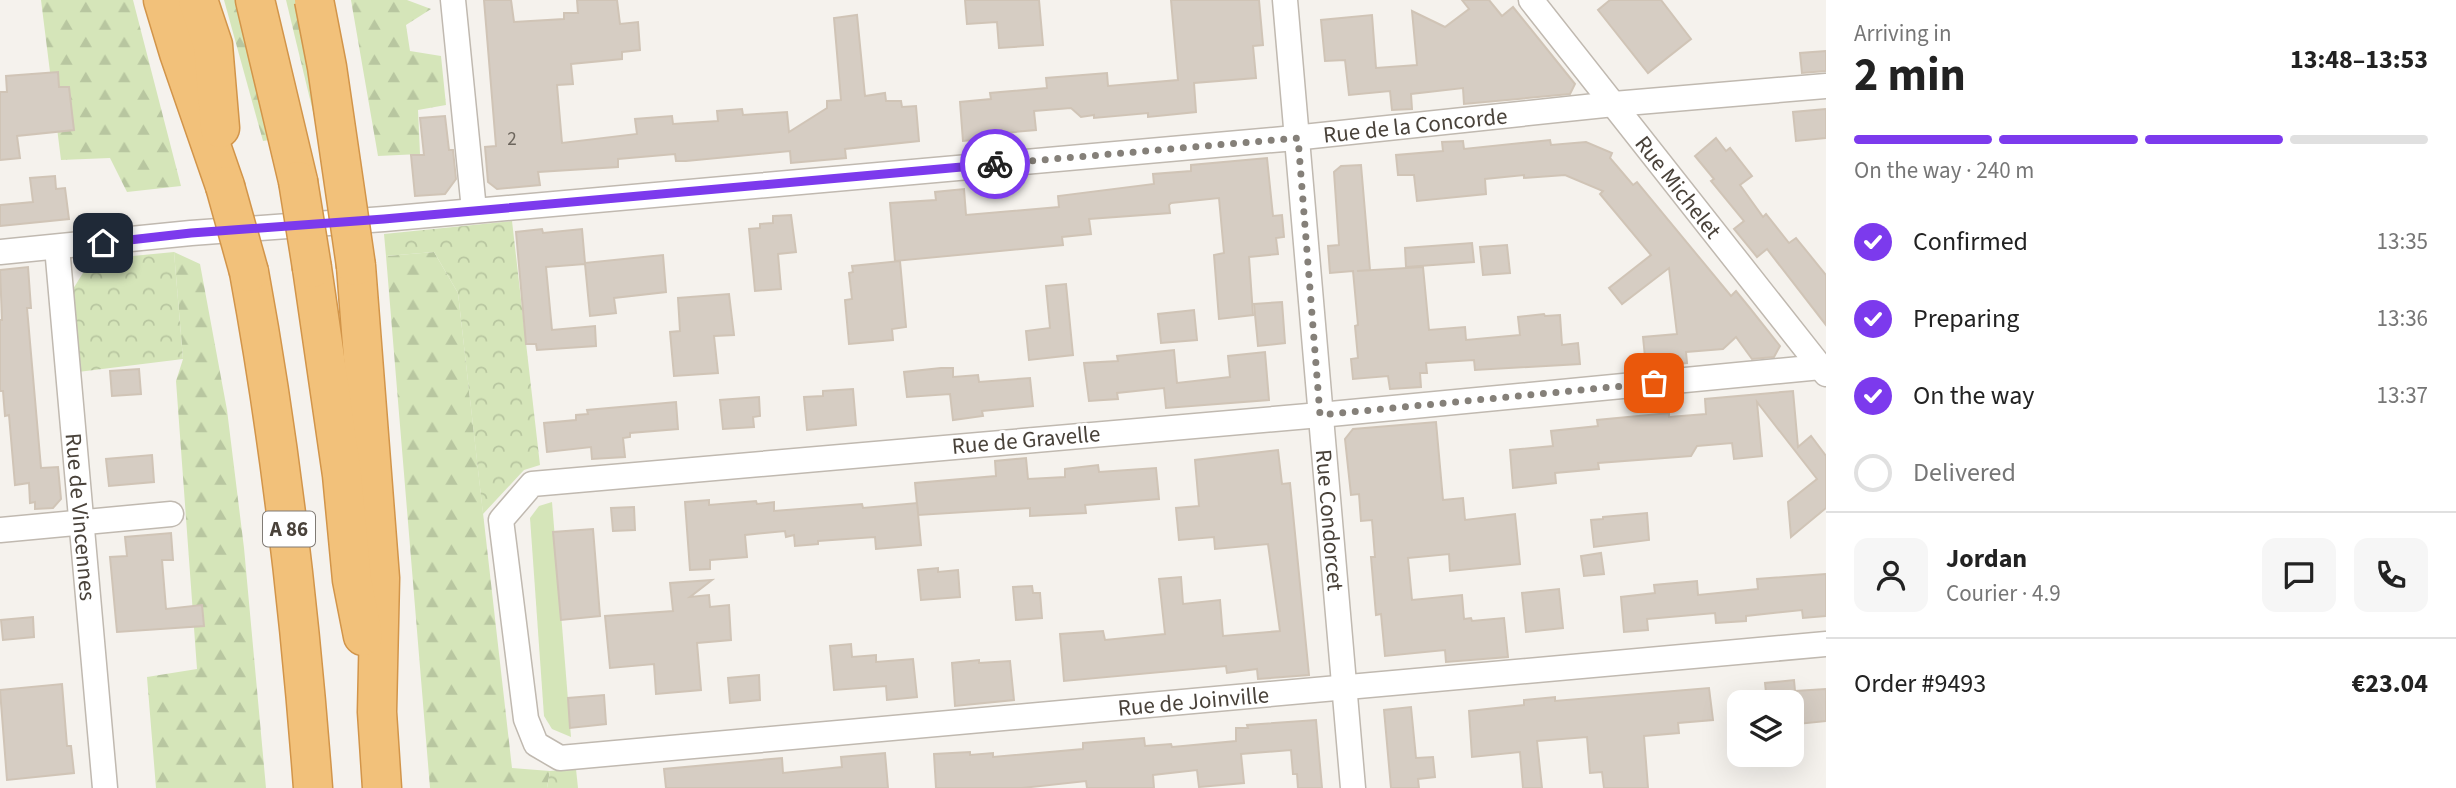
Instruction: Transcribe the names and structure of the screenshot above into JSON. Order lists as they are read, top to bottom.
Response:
{
  "streets": {
    "highway": ["A 86"],
    "street": [
      "Rue de la Concorde",
      "Rue Michelet",
      "Rue de Gravelle",
      "Rue de Vincennes",
      "Rue Condorcet",
      "Rue de Joinville"
    ]
  },
  "crossings": [
    ["Rue de la Concorde", "Rue Michelet"],
    ["Rue de la Concorde", "Rue de Vincennes"],
    ["Rue de la Concorde", "Rue Condorcet"],
    ["Rue Michelet", "Rue de Gravelle"],
    ["Rue de Gravelle", "Rue Condorcet"],
    ["Rue de Gravelle", "Rue de Joinville"],
    ["Rue Condorcet", "Rue de Joinville"]
  ],
  "house_numbers": ["2"],
  "page": {
    "heading": ["2 min", "Arriving in", "13:48–13:53"],
    "panel": [
      "Jordan",
      "Courier · 4.9",
      "Order #9493",
      "€23.04"
    ],
    "bar": "On the way · 240 m",
    "list": [
      ["Confirmed", "13:35"],
      ["Preparing", "13:36"],
      ["On the way", "13:37"],
      "Delivered"
    ]
  }
}
